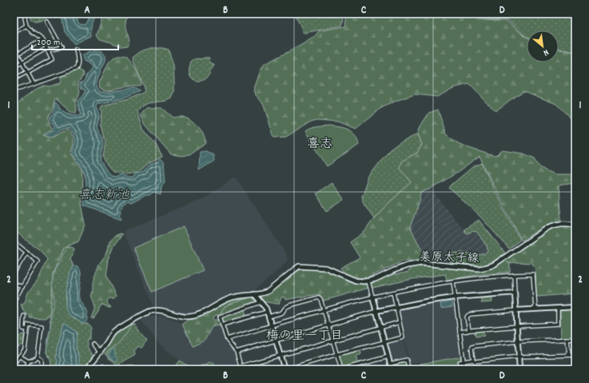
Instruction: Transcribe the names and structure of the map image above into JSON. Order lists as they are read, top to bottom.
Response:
{
  "streets": {
    "main road": ["美原太子線"]
  },
  "districts": ["喜志", "梅の里一丁目"],
  "water": ["喜志新池"],
  "scale_bar": "200 m",
  "north": "bottom right",
  "grid": {
    "columns": [
      "A",
      "B",
      "C",
      "D"
    ],
    "rows": ["1", "2"]
  }
}
